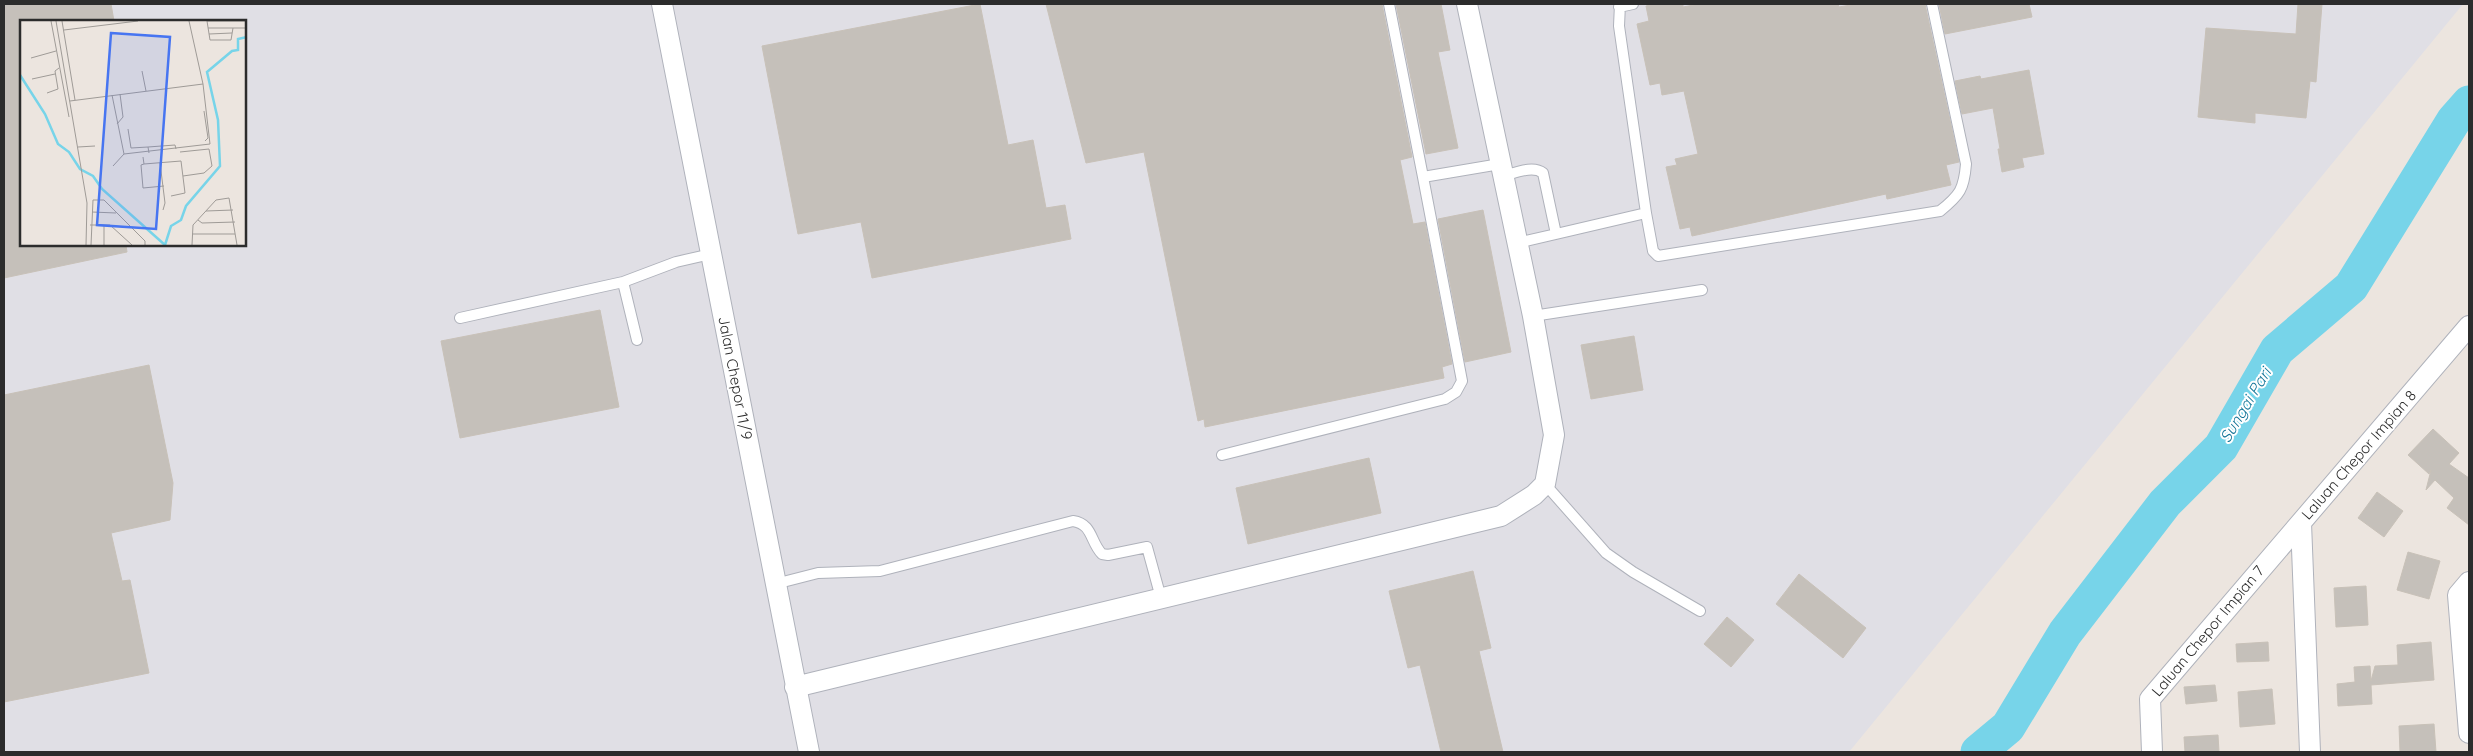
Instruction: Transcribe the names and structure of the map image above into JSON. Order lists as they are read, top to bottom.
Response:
{
  "streets": {
    "street": ["Jalan Chepor 11/9", "Laluan Chepor Impian 8", "Laluan Chepor Impian 7"]
  },
  "crossings": [
    ["Laluan Chepor Impian 8", "Laluan Chepor Impian 7"]
  ],
  "water": ["Sungai Pari"]
}
